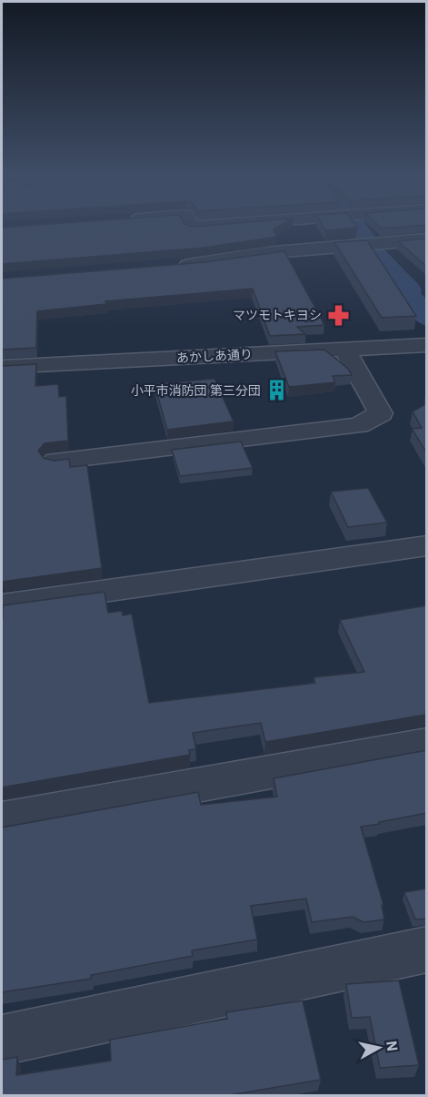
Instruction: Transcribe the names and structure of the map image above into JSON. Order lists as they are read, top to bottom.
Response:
{
  "streets": {
    "street": ["あかしあ通り"]
  },
  "places": {
    "pharmacy": ["マツモトキヨシ"],
    "building": ["小平市消防団 第三分団"]
  },
  "north": "right"
}
